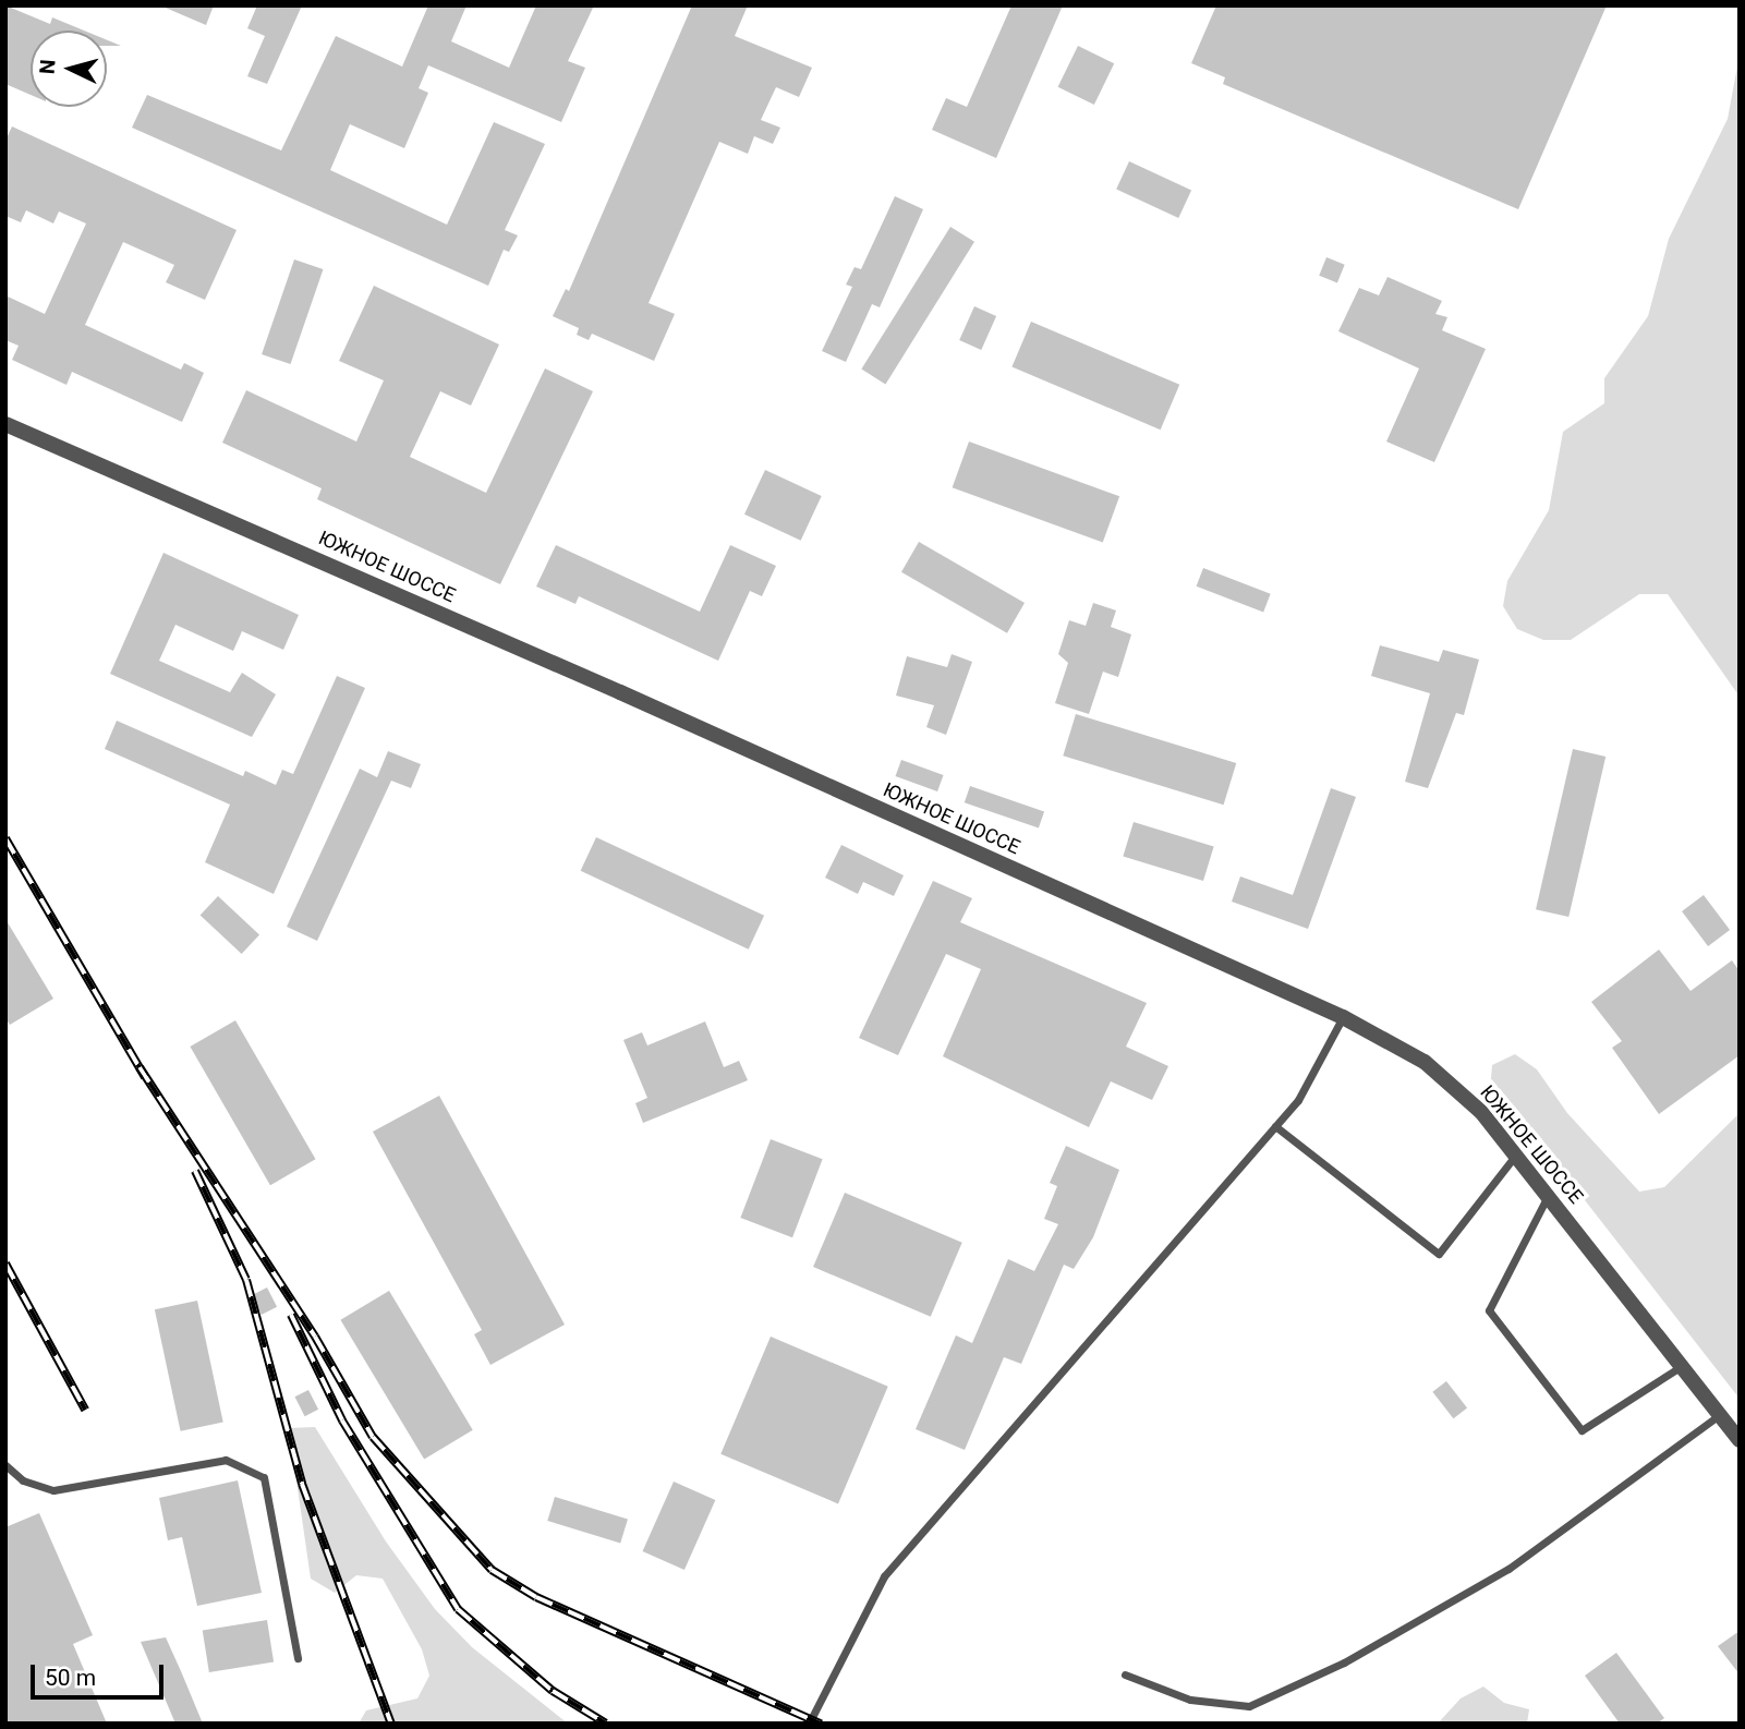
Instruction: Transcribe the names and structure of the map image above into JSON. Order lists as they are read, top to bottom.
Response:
{
  "streets": {
    "street": ["ЮЖНОЕ ШОССЕ"]
  },
  "scale_bar": "50 m",
  "north": "left"
}
